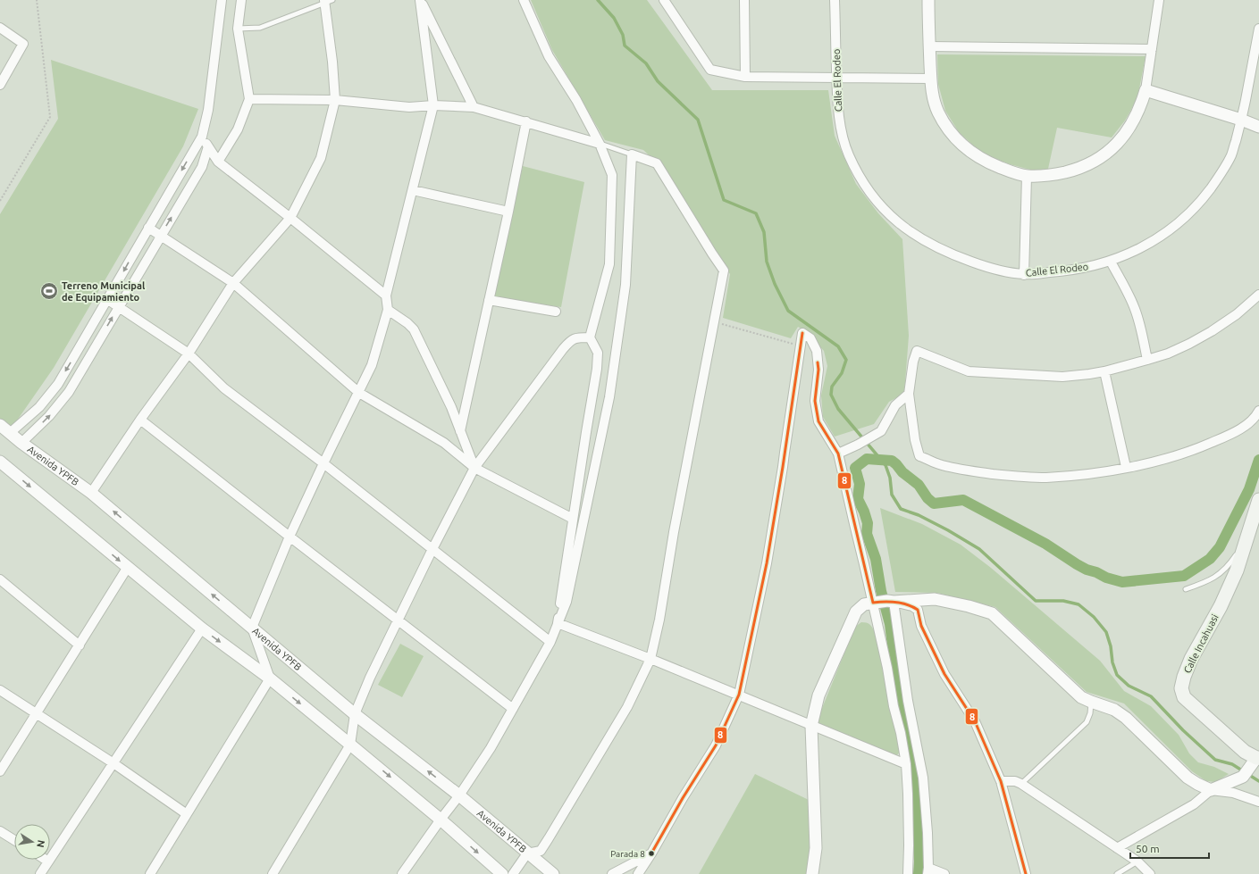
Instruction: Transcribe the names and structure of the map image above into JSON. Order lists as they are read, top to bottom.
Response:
{
  "streets": {
    "main road": ["Calle Incahuasi"],
    "street": ["Calle El Rodeo", "Avenida YPFB"]
  },
  "places": {
    "sports": ["Terreno Municipal de Equipamiento"],
    "other": ["Parada 8"]
  },
  "lines": ["transit line 8"],
  "scale_bar": "50 m",
  "north": "right"
}
